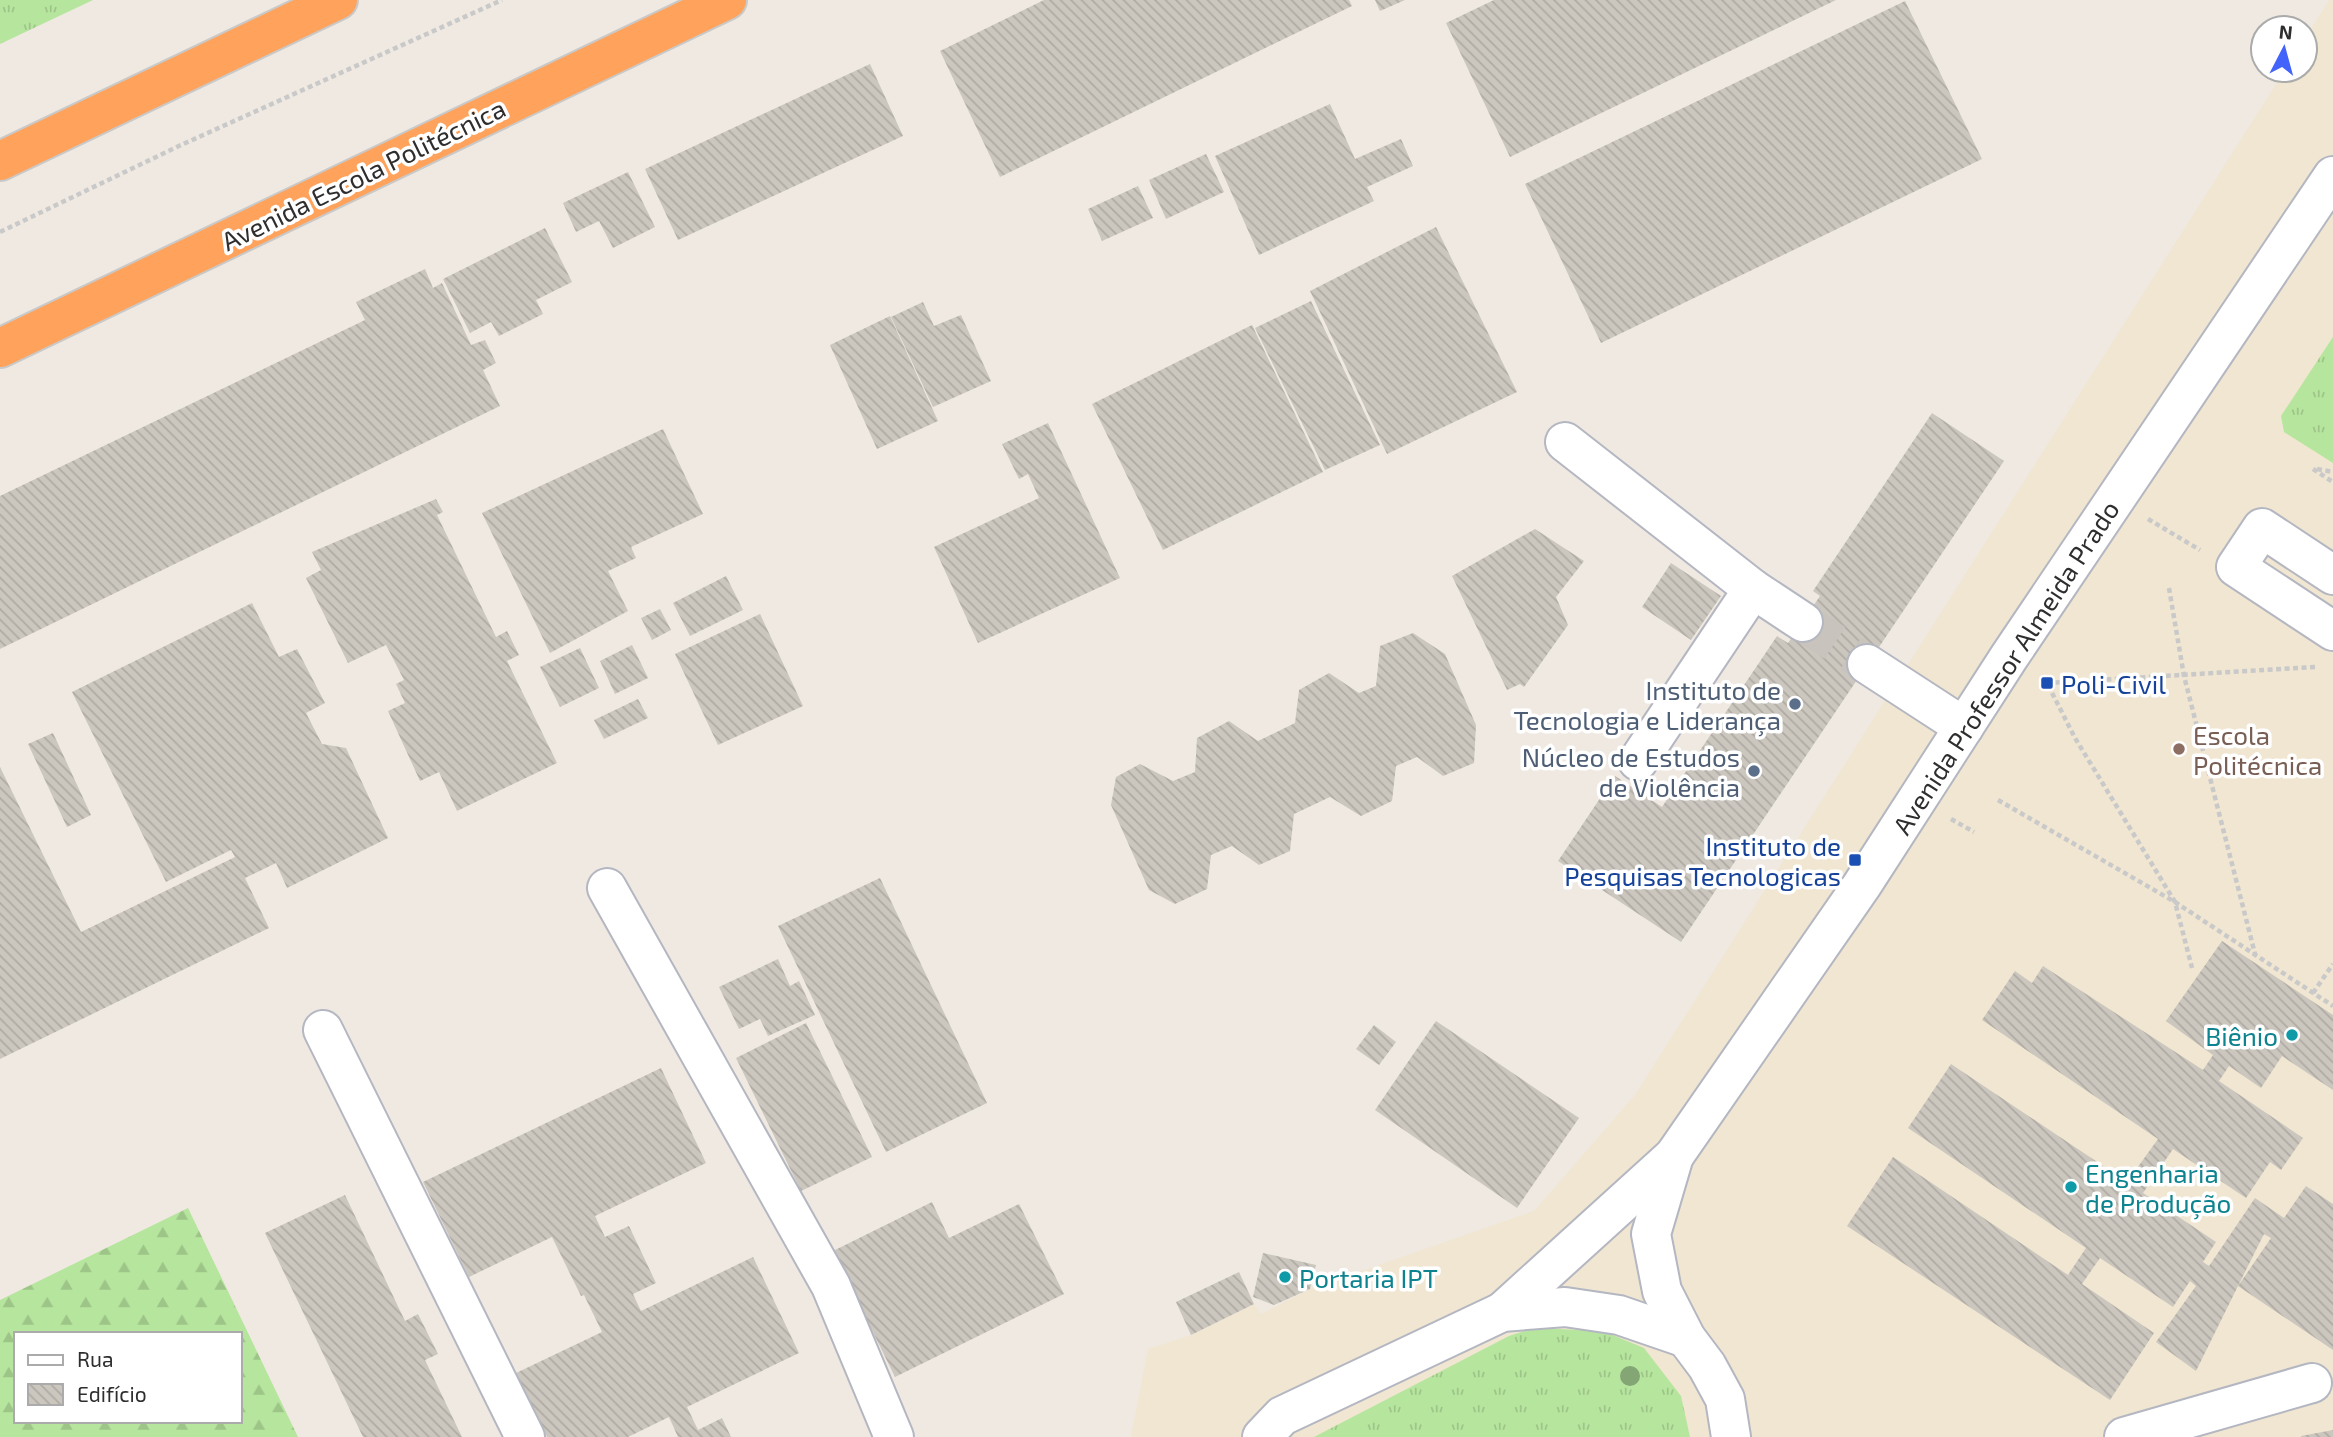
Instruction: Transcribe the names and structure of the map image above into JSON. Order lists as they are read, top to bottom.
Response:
{
  "streets": {
    "highway": ["Avenida Escola Politécnica"],
    "street": ["Avenida Professor Almeida Prado"]
  },
  "places": {
    "transit": ["Poli-Civil", "Instituto de Pesquisas Tecnologicas"],
    "other": [
      "Instituto de Tecnologia e Liderança",
      "Escola Politécnica",
      "Núcleo de Estudos de Violência",
      "Biênio",
      "Engenharia de Produção",
      "Portaria IPT"
    ]
  },
  "legend": ["Rua", "Edifício"],
  "north": "top"
}
